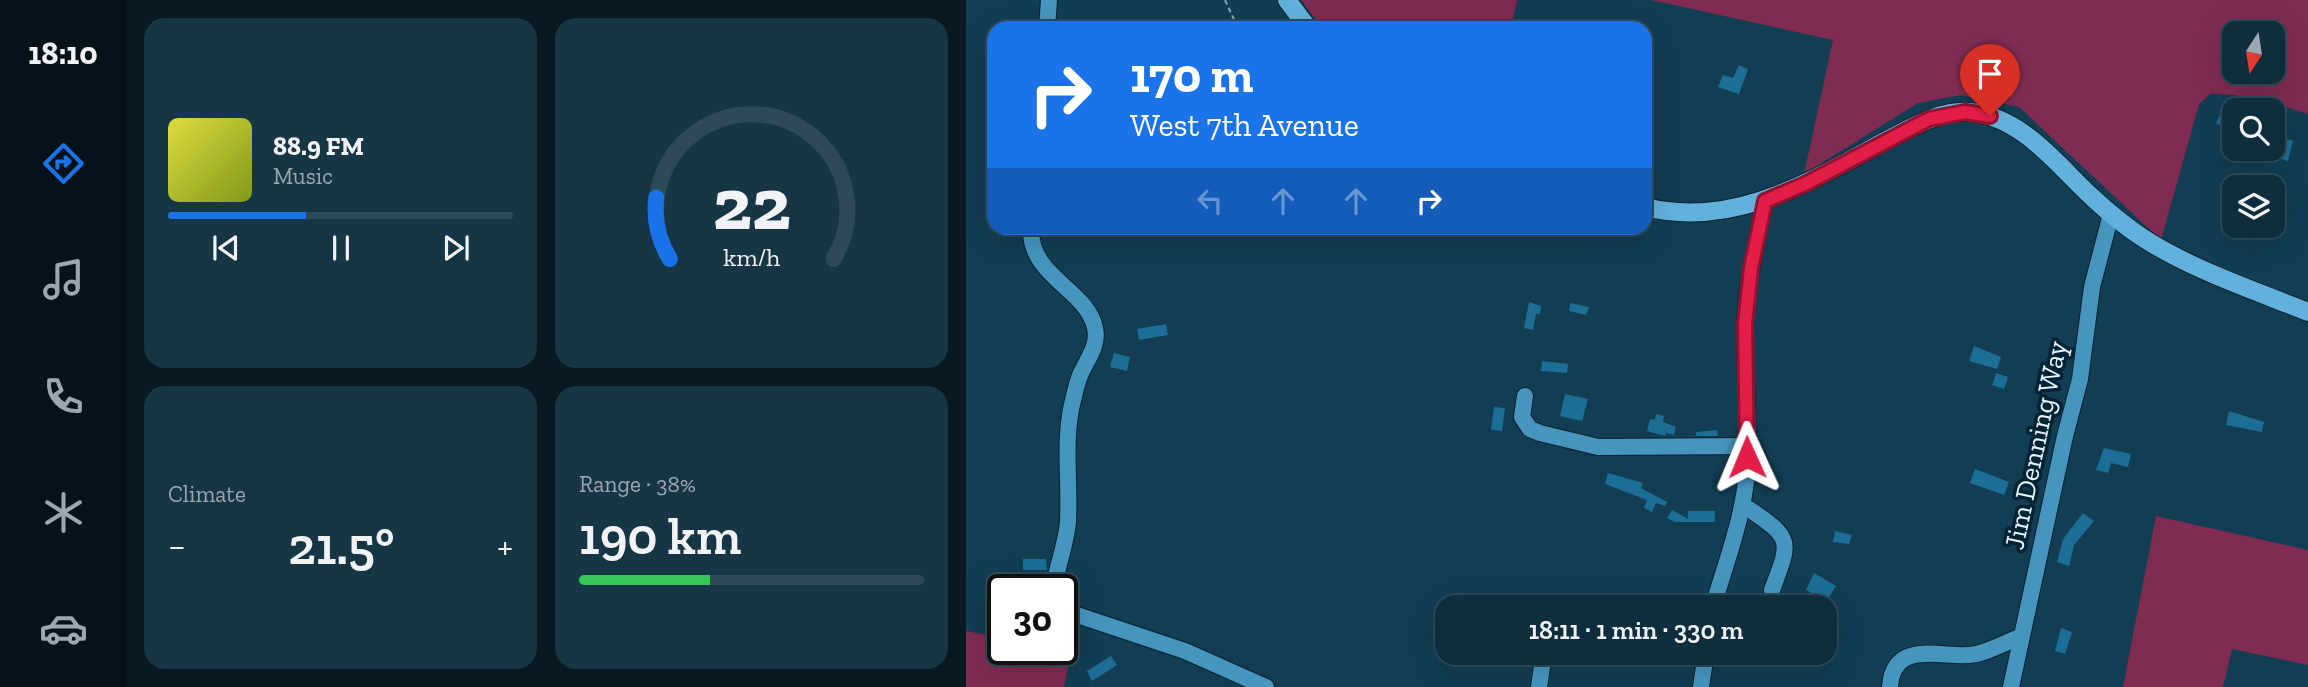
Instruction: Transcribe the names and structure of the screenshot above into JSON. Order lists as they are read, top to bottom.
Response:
{
  "streets": {
    "street": ["Jim Denning Way"]
  },
  "north": "bottom",
  "page": {
    "tabs": "18:10",
    "turn": ["170 m", "West 7th Avenue"],
    "song": ["88.9 FM", "Music"],
    "tile": [
      "Climate",
      ["Range · 38%", "190 km"]
    ],
    "heat": ["−", "21.5°", "+"],
    "limit": "30",
    "trip": "18:11 · 1 min · 330 m",
    "gauge": ["22", "km/h"]
  }
}
